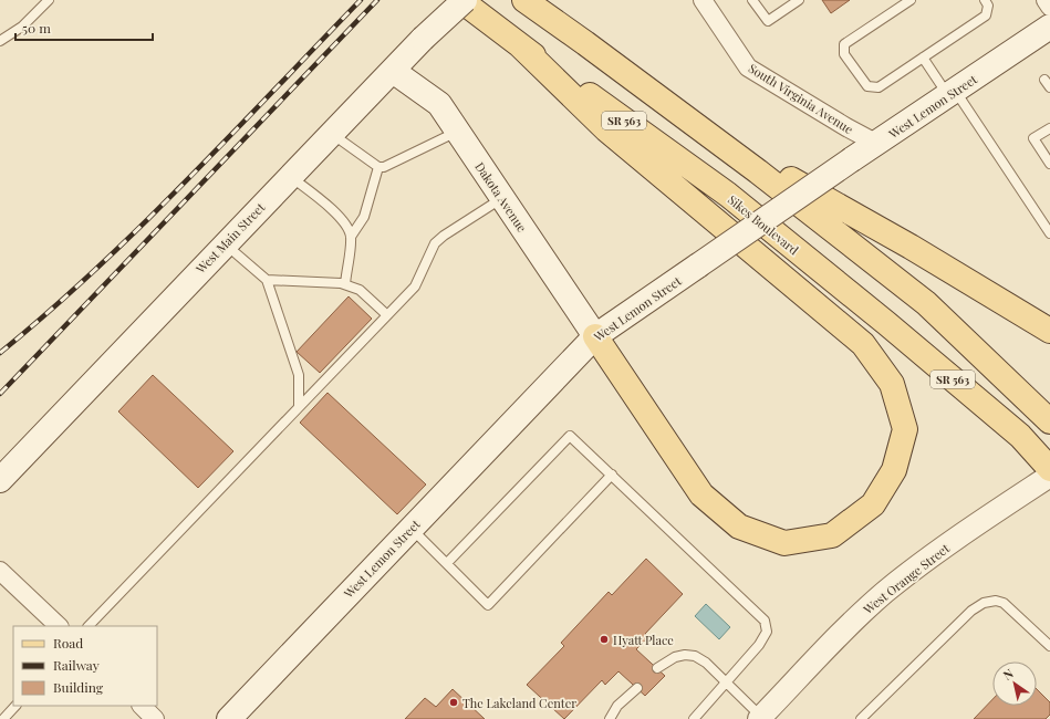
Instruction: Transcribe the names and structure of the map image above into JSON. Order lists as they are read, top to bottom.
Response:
{
  "streets": {
    "main road": [
      "West Lemon Street",
      "SR 563",
      "Dakota Avenue",
      "Sikes Boulevard",
      "West Main Street"
    ],
    "street": ["South Virginia Avenue", "West Orange Street"]
  },
  "crossings": [
    ["South Virginia Avenue", "West Lemon Street"],
    ["West Lemon Street", "Dakota Avenue"],
    ["Dakota Avenue", "West Main Street"]
  ],
  "places": ["Hyatt Place", "The Lakeland Center"],
  "legend": ["Road", "Railway", "Building"],
  "scale_bar": "50 m",
  "north": "top left"
}
